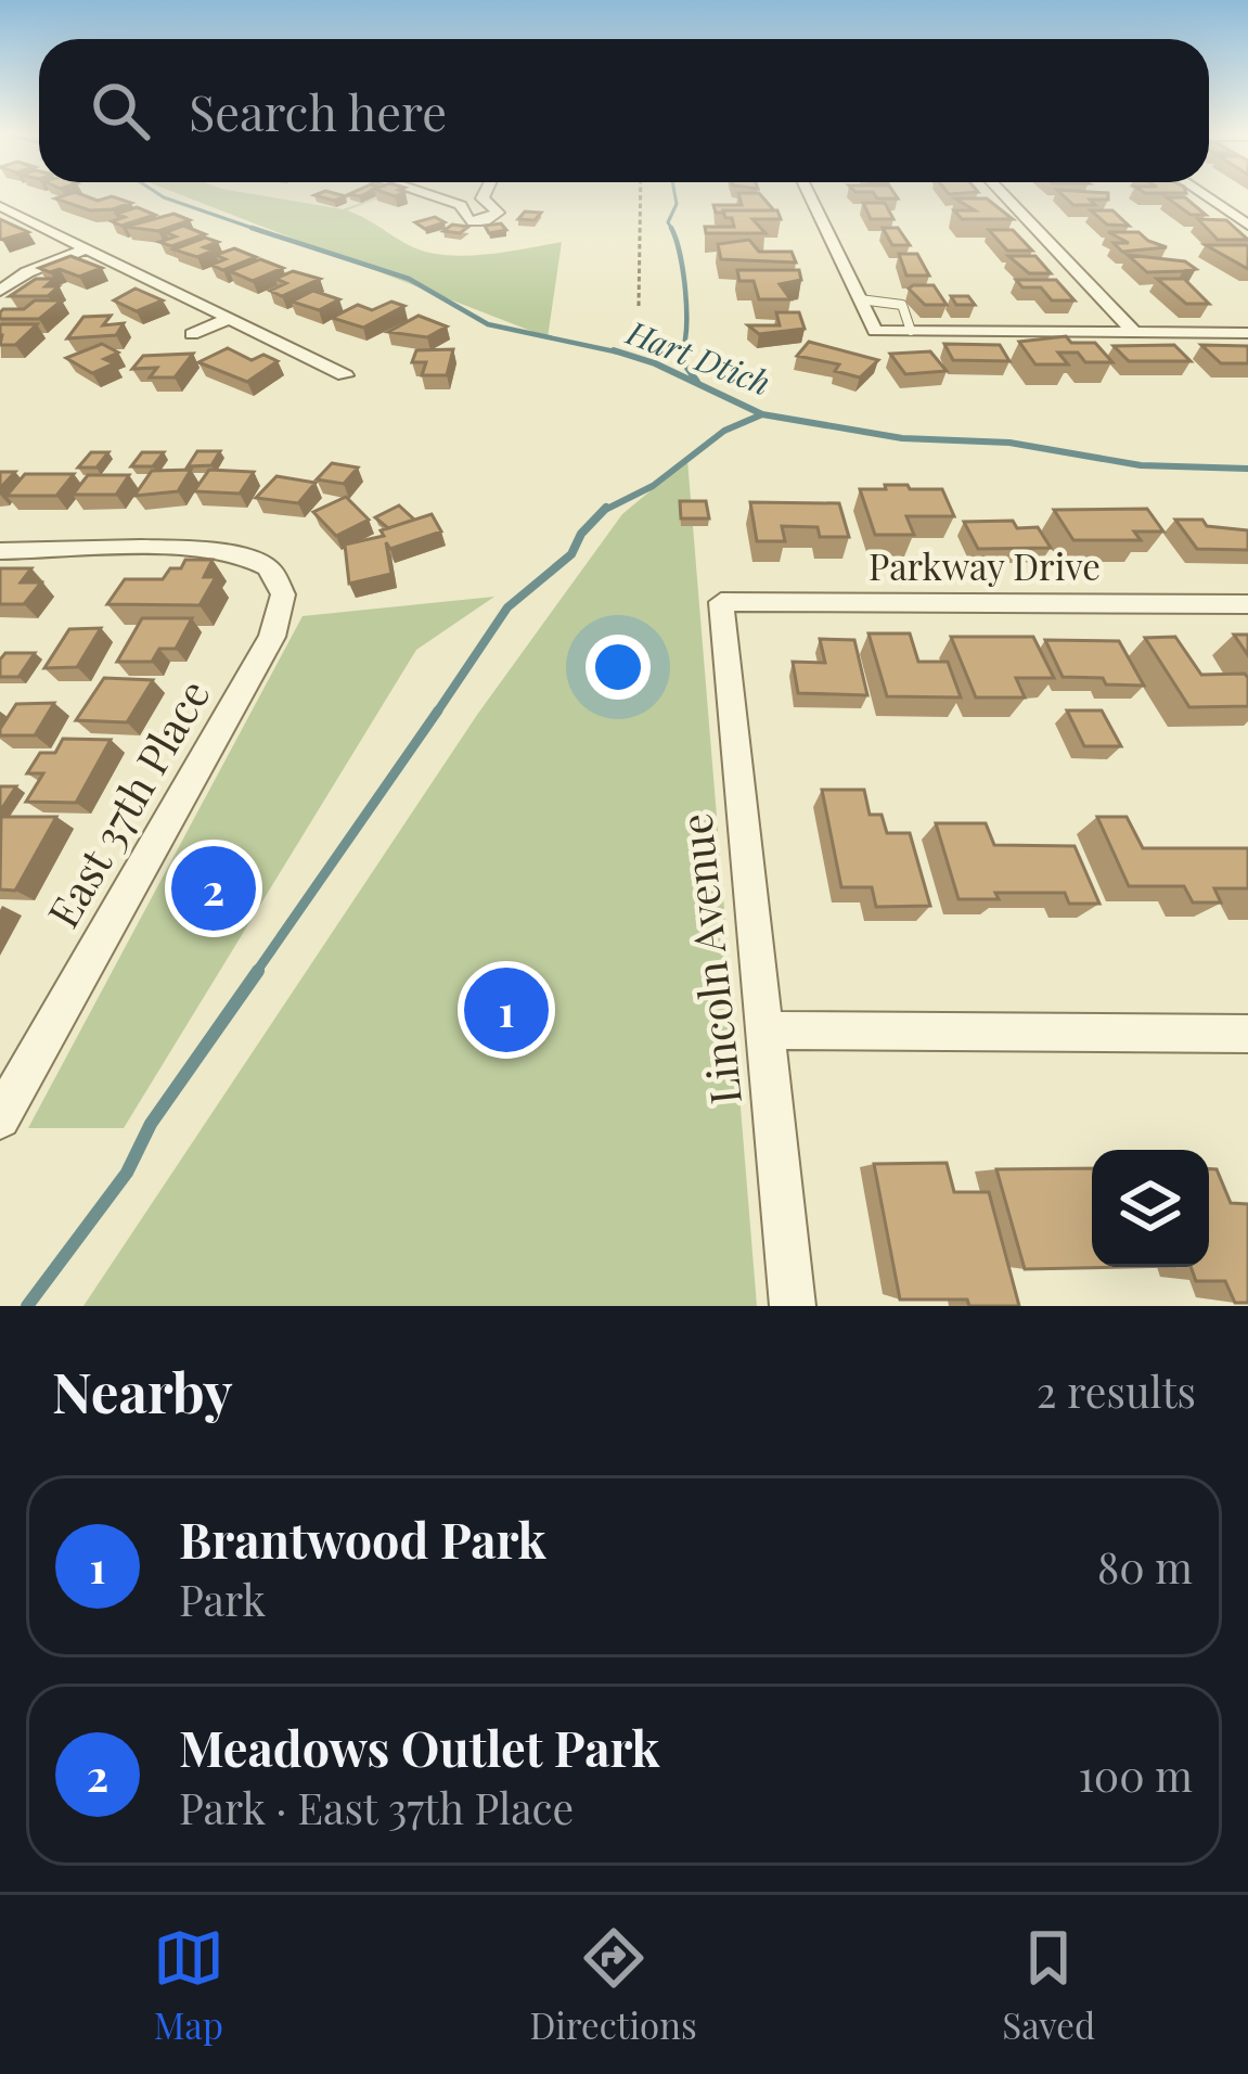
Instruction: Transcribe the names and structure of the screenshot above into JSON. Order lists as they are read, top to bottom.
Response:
{
  "streets": {
    "street": ["Parkway Drive", "East 37th Place", "Lincoln Avenue"]
  },
  "crossings": [
    ["Parkway Drive", "Lincoln Avenue"]
  ],
  "water": ["Hart Dtich"],
  "page": {
    "search": "Search here",
    "pins": ["2", "1"],
    "heading": ["Nearby", "2 results"],
    "list": [
      {
        "mark": "1",
        "name": "Brantwood Park",
        "note": "Park",
        "value": "80 m"
      },
      {
        "mark": "2",
        "name": "Meadows Outlet Park",
        "note": "Park · East 37th Place",
        "value": "100 m"
      }
    ],
    "nav": ["Map", "Directions", "Saved"]
  }
}
